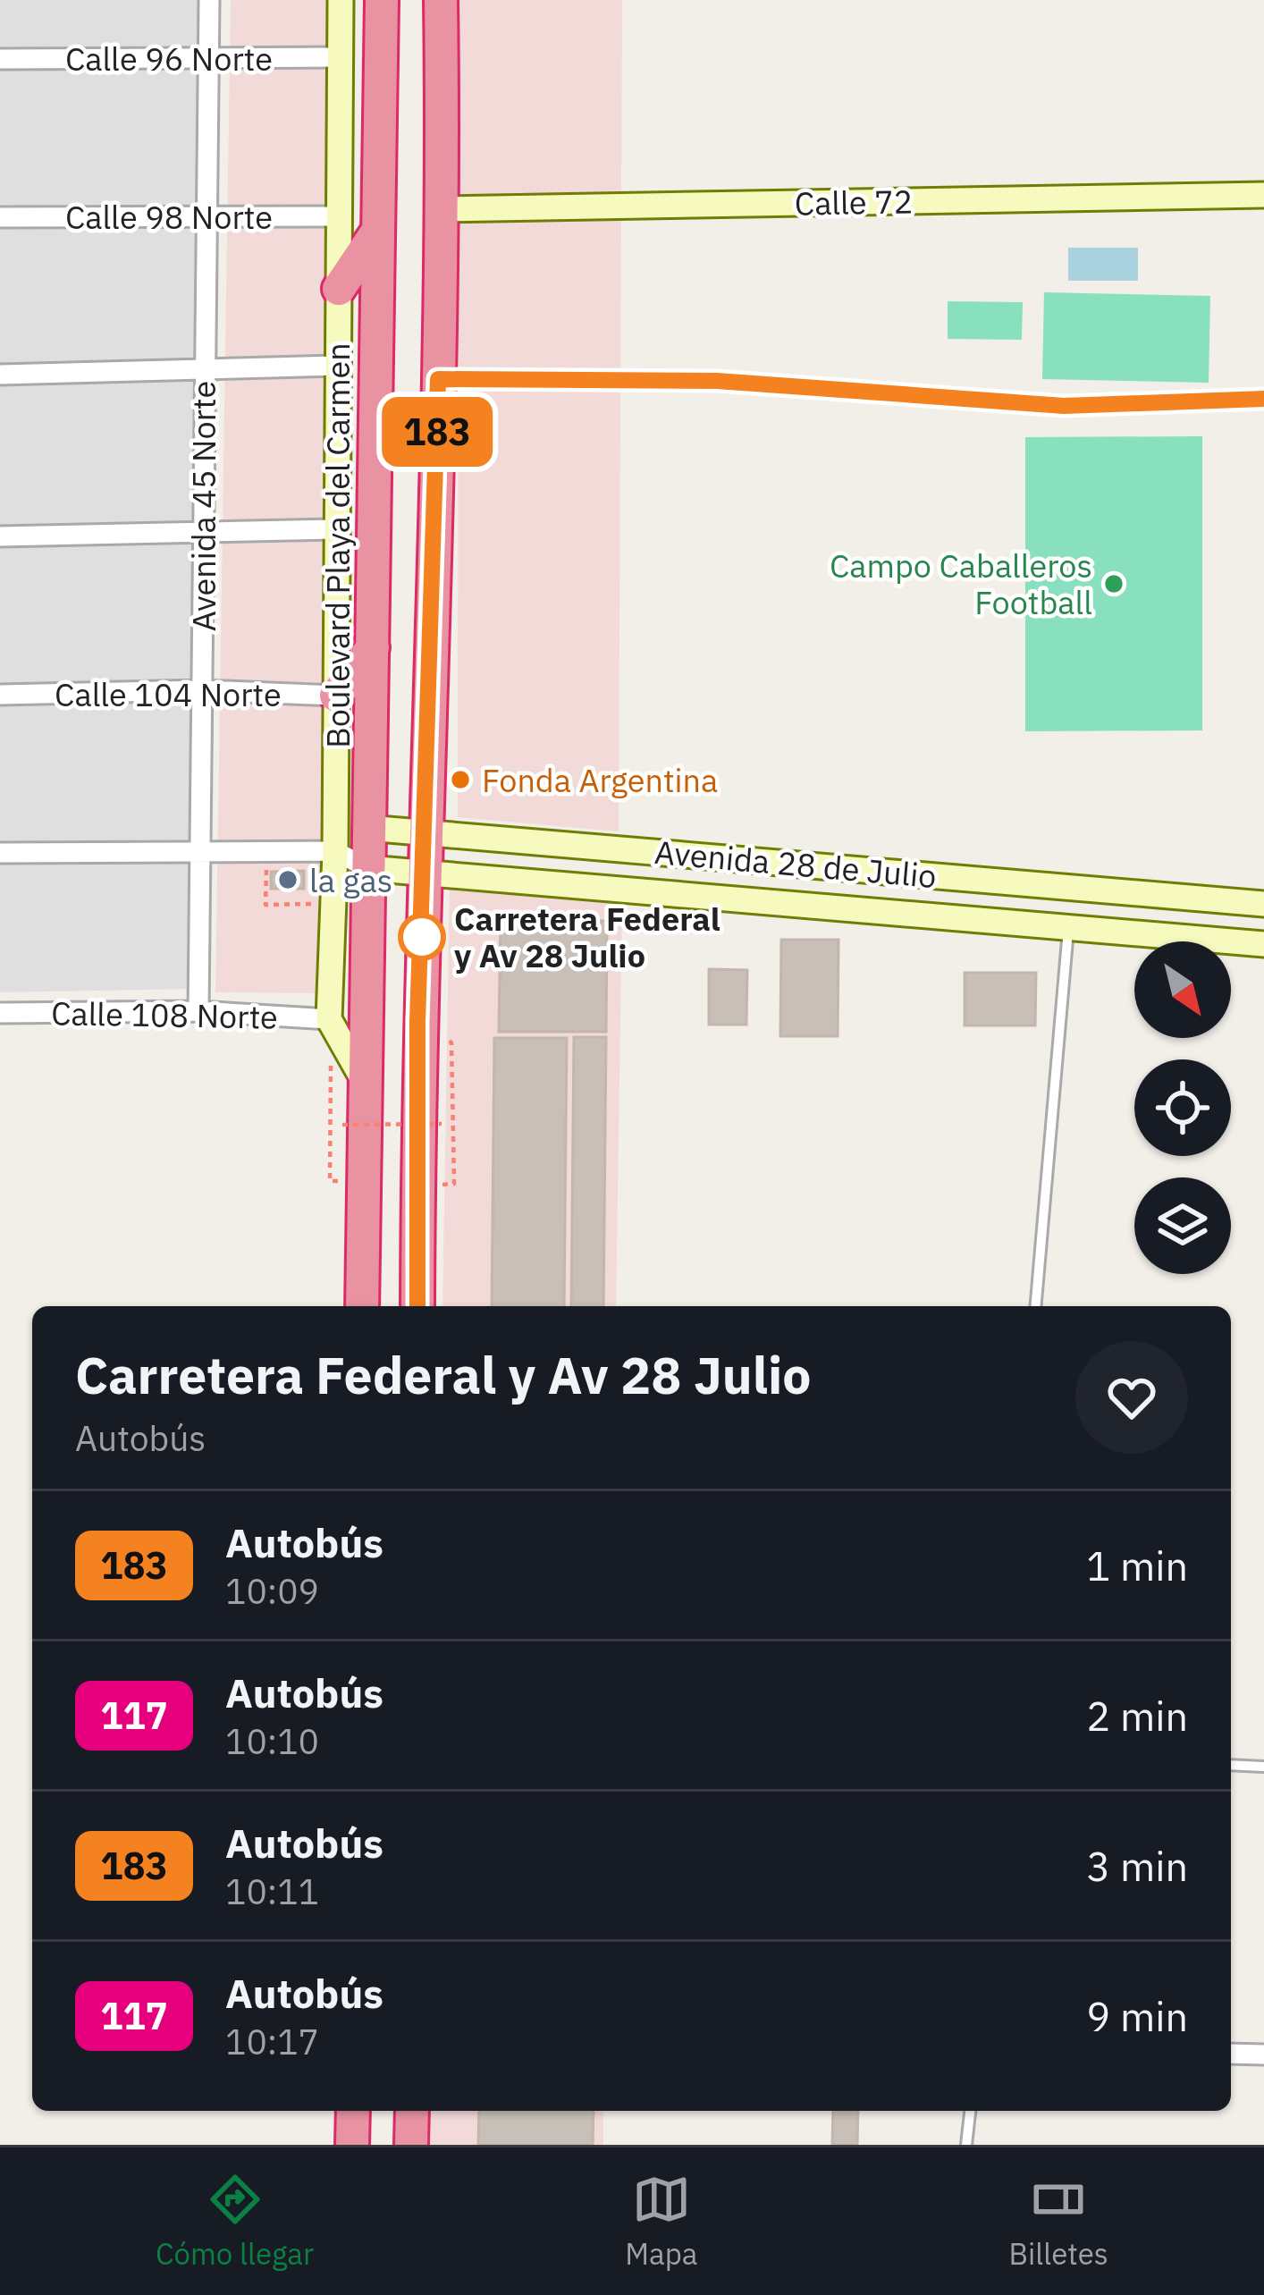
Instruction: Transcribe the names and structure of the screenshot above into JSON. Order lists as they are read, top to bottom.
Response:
{
  "streets": {
    "main road": ["Calle 72", "Boulevard Playa del Carmen", "Avenida 28 de Julio"],
    "street": [
      "Calle 96 Norte",
      "Calle 98 Norte",
      "Avenida 45 Norte",
      "Calle 104 Norte",
      "Calle 108 Norte"
    ]
  },
  "crossings": [
    ["Calle 96 Norte", "Avenida 45 Norte"],
    ["Calle 96 Norte", "Boulevard Playa del Carmen"],
    ["Calle 98 Norte", "Avenida 45 Norte"],
    ["Calle 98 Norte", "Boulevard Playa del Carmen"],
    ["Avenida 45 Norte", "Calle 104 Norte"],
    ["Avenida 45 Norte", "Calle 108 Norte"],
    ["Boulevard Playa del Carmen", "Calle 104 Norte"],
    ["Boulevard Playa del Carmen", "Calle 108 Norte"]
  ],
  "places": [
    "Campo Caballeros Football",
    "Fonda Argentina",
    "la gas",
    "Carretera Federal y Av 28 Julio"
  ],
  "lines": ["bus line 183"],
  "north": "bottom right",
  "page": {
    "on_map": "183",
    "heading": ["Carretera Federal y Av 28 Julio", "Autobús"],
    "list": [
      {
        "mark": "183",
        "name": "Autobús",
        "note": "10:09",
        "value": "1 min"
      },
      {
        "mark": "117",
        "name": "Autobús",
        "note": "10:10",
        "value": "2 min"
      },
      {
        "mark": "183",
        "name": "Autobús",
        "note": "10:11",
        "value": "3 min"
      },
      {
        "mark": "117",
        "name": "Autobús",
        "note": "10:17",
        "value": "9 min"
      }
    ],
    "tabs": ["Cómo llegar", "Mapa", "Billetes"]
  }
}
